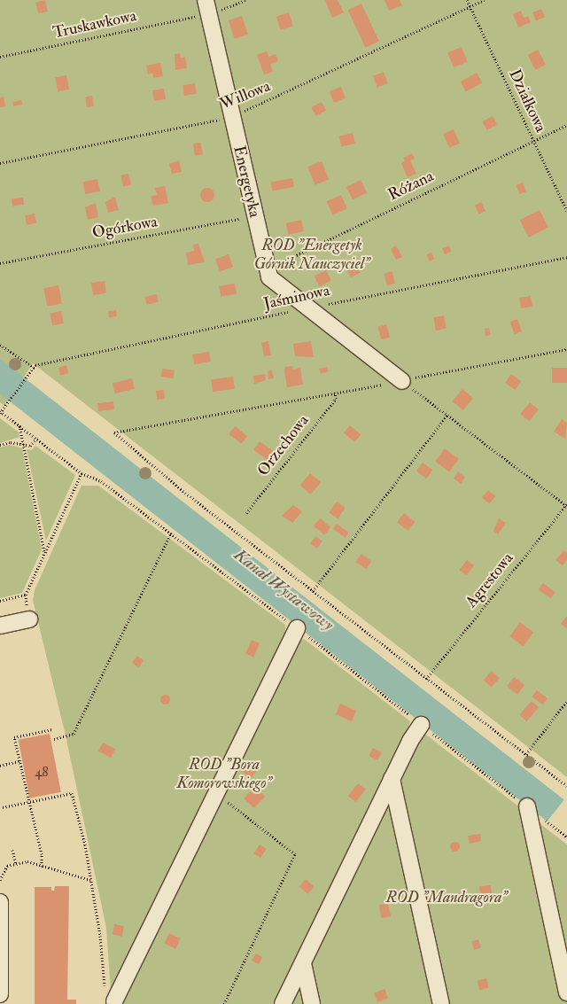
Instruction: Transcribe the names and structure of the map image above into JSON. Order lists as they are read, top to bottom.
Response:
{
  "streets": {
    "street": ["Energetyka"],
    "path": [
      "Truskawkowa",
      "Willowa",
      "Działkowa",
      "Różana",
      "Ogórkowa",
      "Jaśminowa",
      "Orzechowa",
      "Agrestowa"
    ]
  },
  "crossings": [
    ["Truskawkowa", "Energetyka"],
    ["Willowa", "Działkowa"],
    ["Willowa", "Energetyka"],
    ["Działkowa", "Różana"],
    ["Energetyka", "Różana"],
    ["Energetyka", "Ogórkowa"],
    ["Energetyka", "Jaśminowa"]
  ],
  "water": ["Kanał Wystawowy"],
  "parks": ["ROD \"Energetyk Górnik Nauczyciel\"", "ROD \"Bora Komorowskiego\"", "ROD \"Mandragora\""],
  "house_numbers": ["48"]
}
